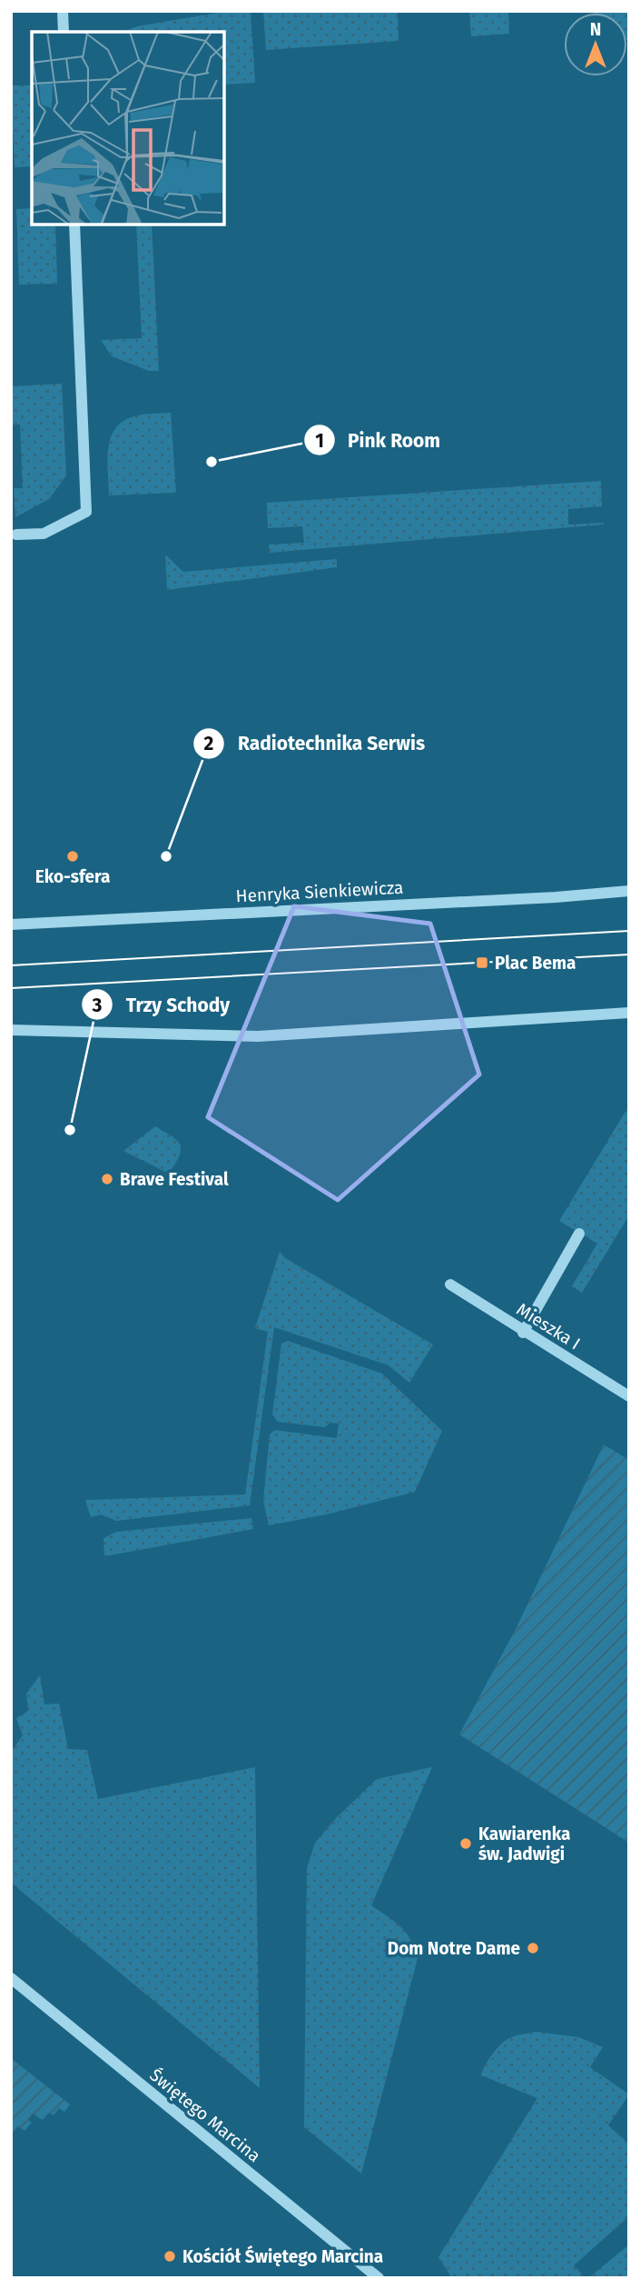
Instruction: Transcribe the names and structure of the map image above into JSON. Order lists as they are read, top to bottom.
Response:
{
  "streets": {
    "street": ["Henryka Sienkiewicza", "Mieszka I", "Świętego Marcina"]
  },
  "places": {
    "other": [
      "Pink Room",
      "Eko-sfera",
      "Radiotechnika Serwis",
      "Trzy Schody",
      "Brave Festival",
      "Kawiarenka św. Jadwigi",
      "Dom Notre Dame",
      "Kościół Świętego Marcina"
    ],
    "transit": ["Plac Bema"]
  },
  "north": "top"
}
